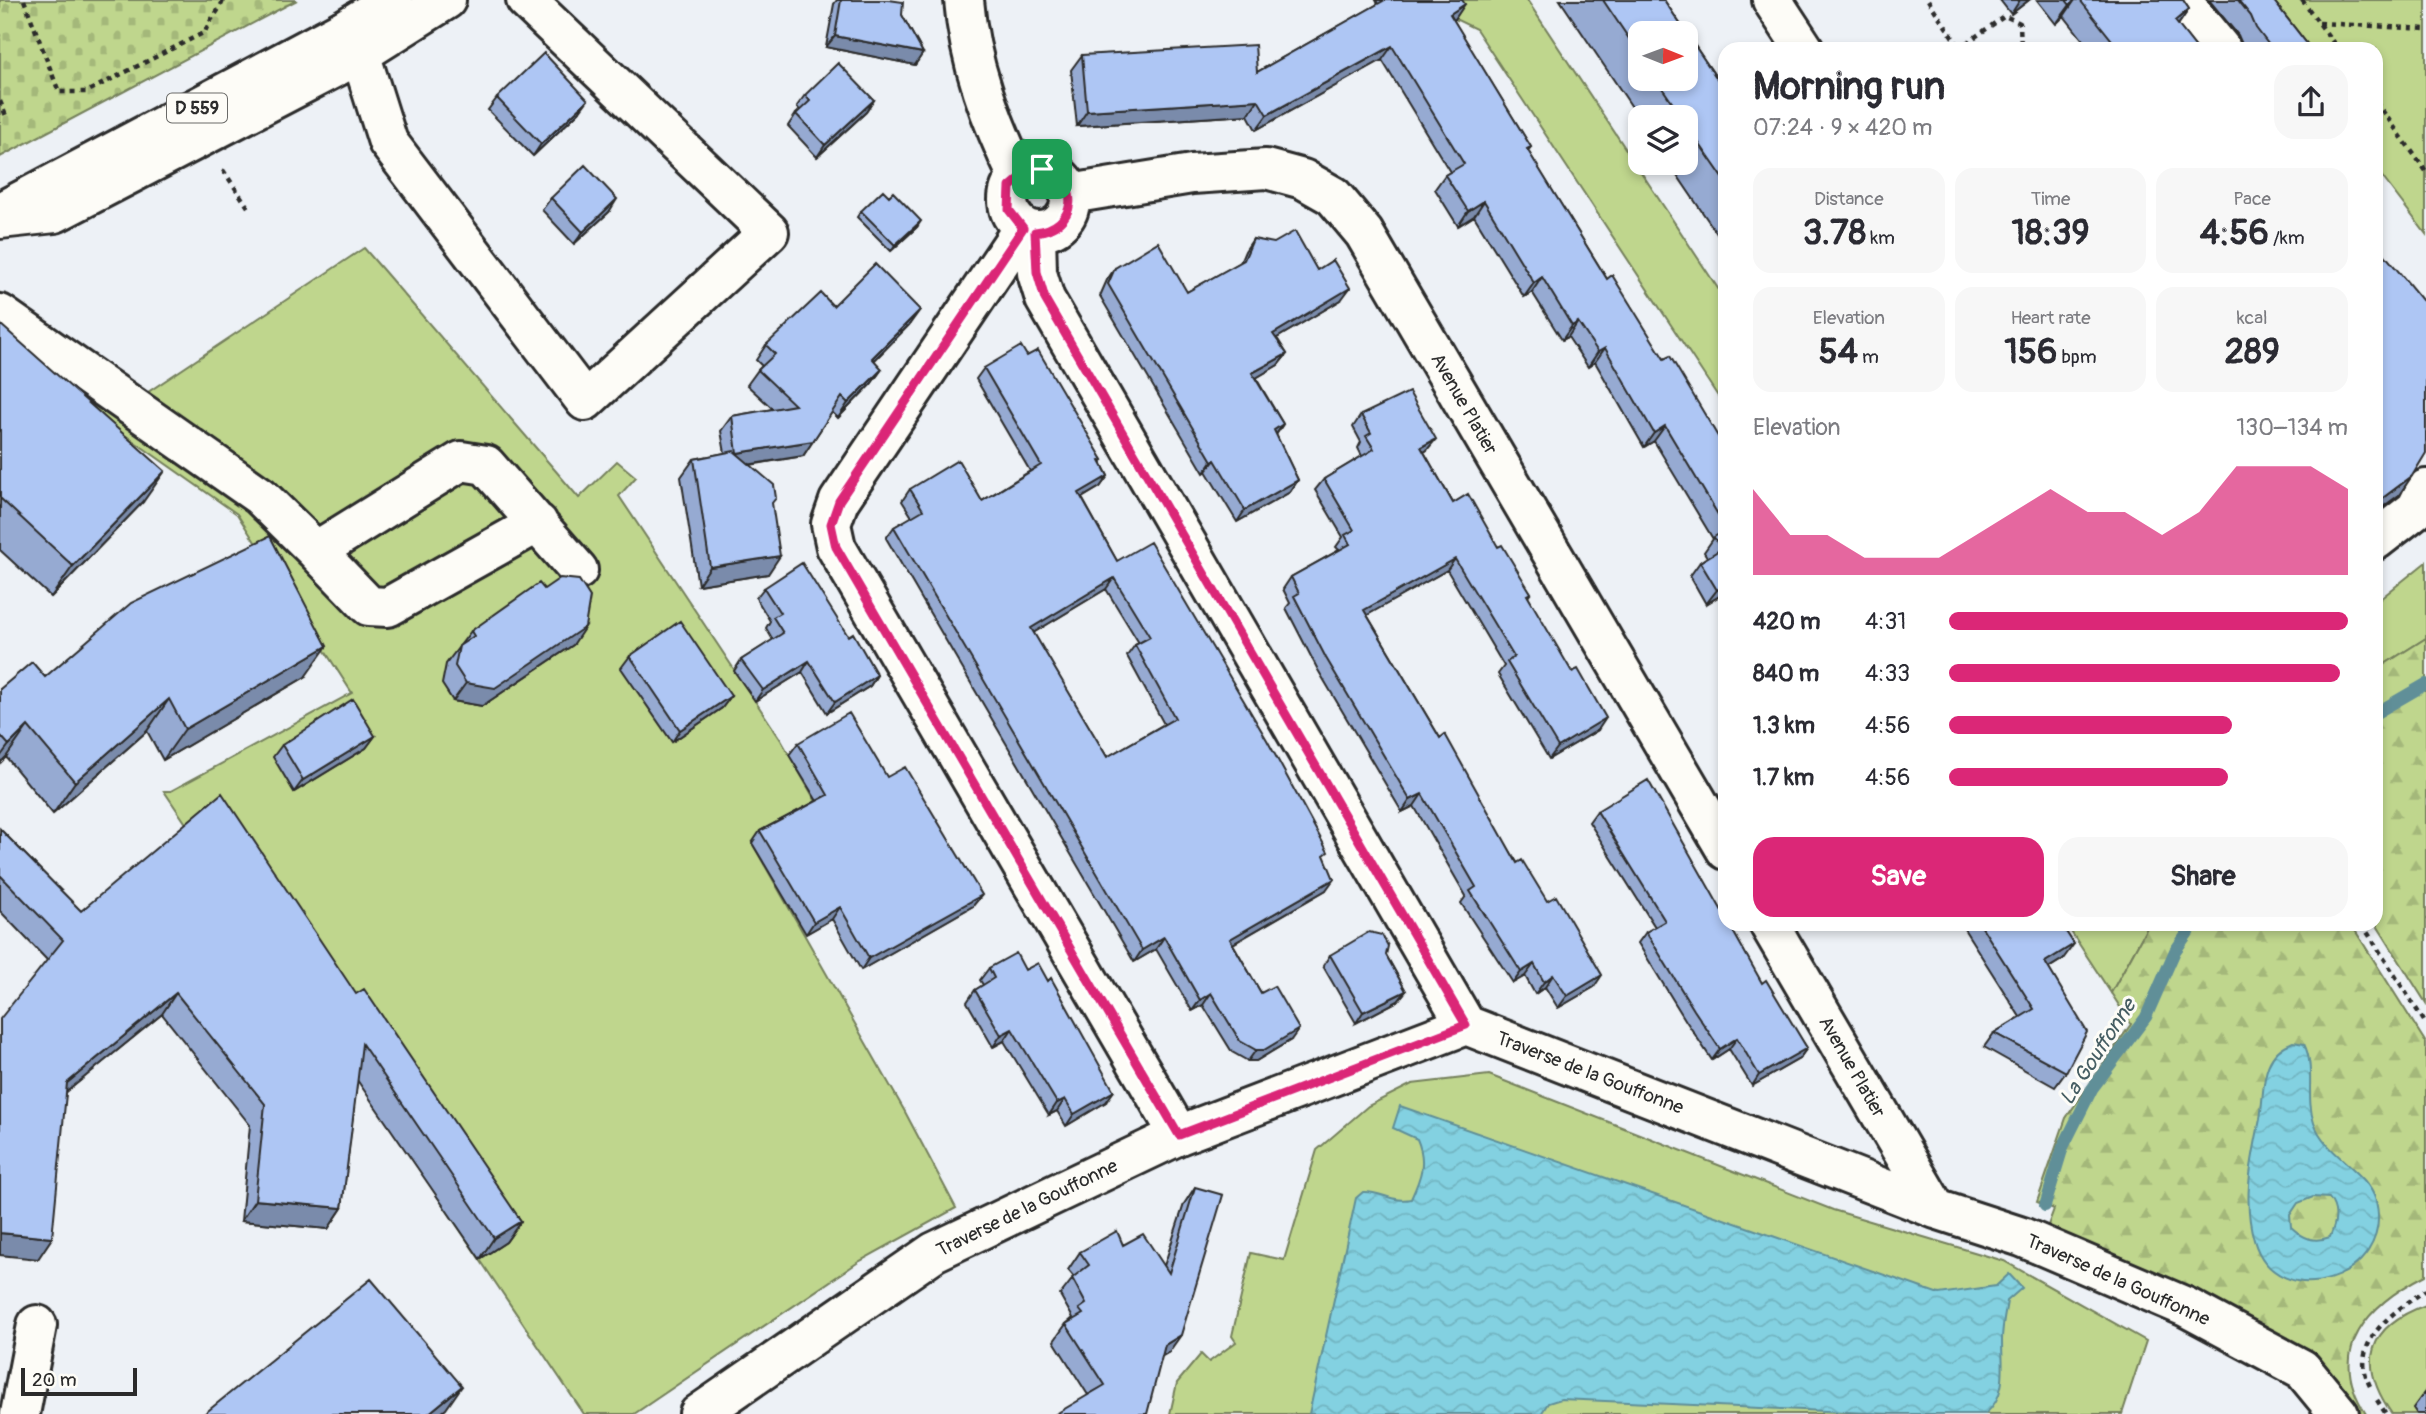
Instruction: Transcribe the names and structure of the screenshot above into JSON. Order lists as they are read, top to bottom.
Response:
{
  "streets": {
    "street": ["D 559", "Avenue Platier", "Traverse de la Gouffonne"]
  },
  "crossings": [
    ["Avenue Platier", "Traverse de la Gouffonne"]
  ],
  "water": ["La Gouffonne"],
  "scale_bar": "20 m",
  "north": "right",
  "page": {
    "heading": ["Morning run", "07:24 · 9 × 420 m"],
    "stats": [
      ["Distance", "3.78 km"],
      ["Time", "18:39"],
      ["Pace", "4:56 /km"],
      ["Elevation", "54 m"],
      ["Heart rate", "156 bpm"],
      ["kcal", "289"]
    ],
    "chart": ["Elevation", "130–134 m"],
    "list": [
      {
        "name": "420 m",
        "note": "4:31"
      },
      {
        "name": "840 m",
        "note": "4:33"
      },
      {
        "name": "1.3 km",
        "note": "4:56"
      },
      {
        "name": "1.7 km",
        "note": "4:56"
      }
    ],
    "buttons": ["Save", "Share"],
    "scale": "20 m"
  }
}
